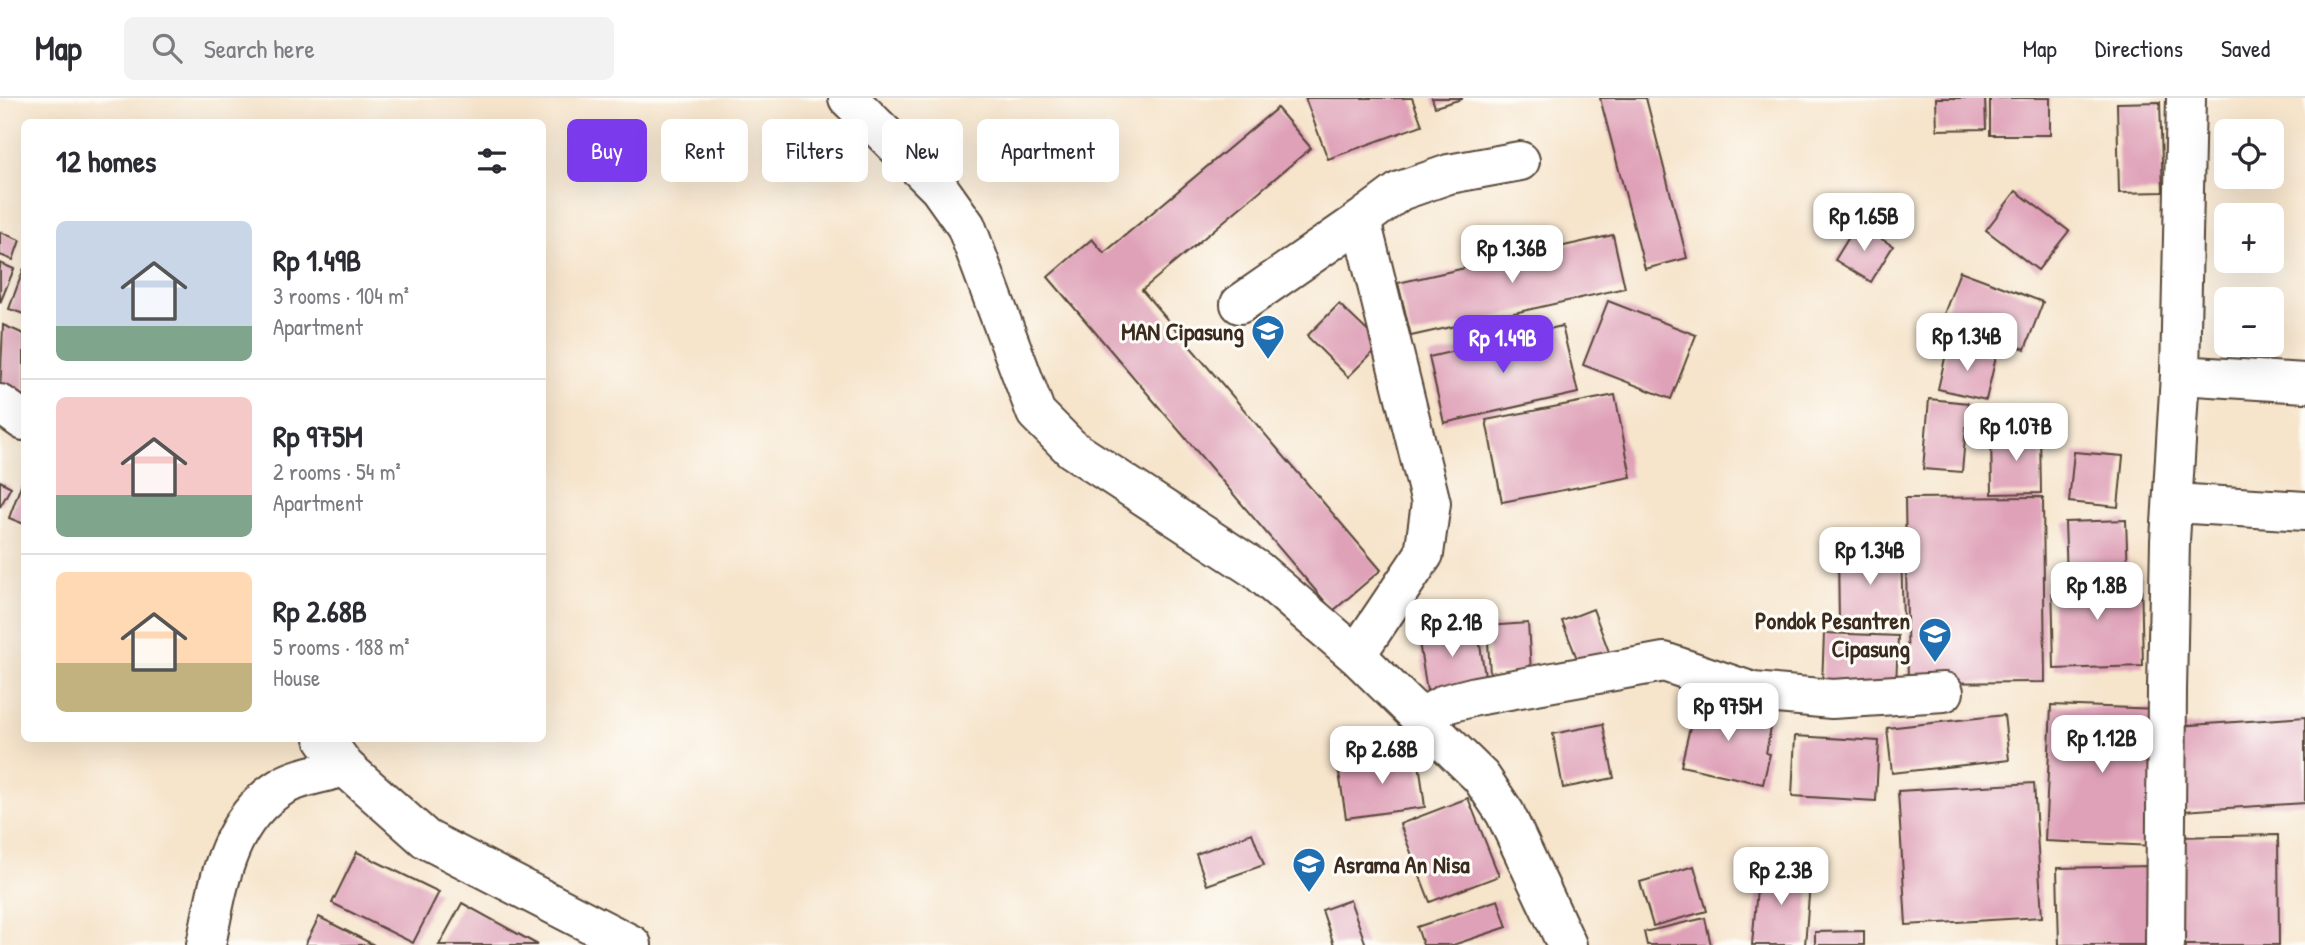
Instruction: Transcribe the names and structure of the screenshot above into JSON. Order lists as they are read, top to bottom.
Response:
{
  "places": {
    "school or university": ["MAN Cipasung", "Pondok Pesantren Cipasung", "Asrama An Nisa"]
  },
  "page": {
    "header": "Map",
    "search": "Search here",
    "nav": ["Map", "Directions", "Saved"],
    "map_buttons": ["+", "−"],
    "chip": [
      "Buy",
      "Rent",
      "Filters",
      "New",
      "Apartment"
    ],
    "heading": "12 homes",
    "price": [
      "Rp 1.65B",
      "Rp 1.36B",
      "Rp 1.34B",
      "Rp 1.49B",
      "Rp 1.07B",
      "Rp 1.34B",
      "Rp 1.8B",
      "Rp 2.1B",
      "Rp 975M",
      "Rp 1.12B",
      "Rp 2.68B",
      "Rp 2.3B"
    ],
    "list": [
      {
        "name": "Rp 1.49B",
        "note": "3 rooms · 104 m² · Apartment"
      },
      {
        "name": "Rp 975M",
        "note": "2 rooms · 54 m² · Apartment"
      },
      {
        "name": "Rp 2.68B",
        "note": "5 rooms · 188 m² · House"
      }
    ]
  }
}
